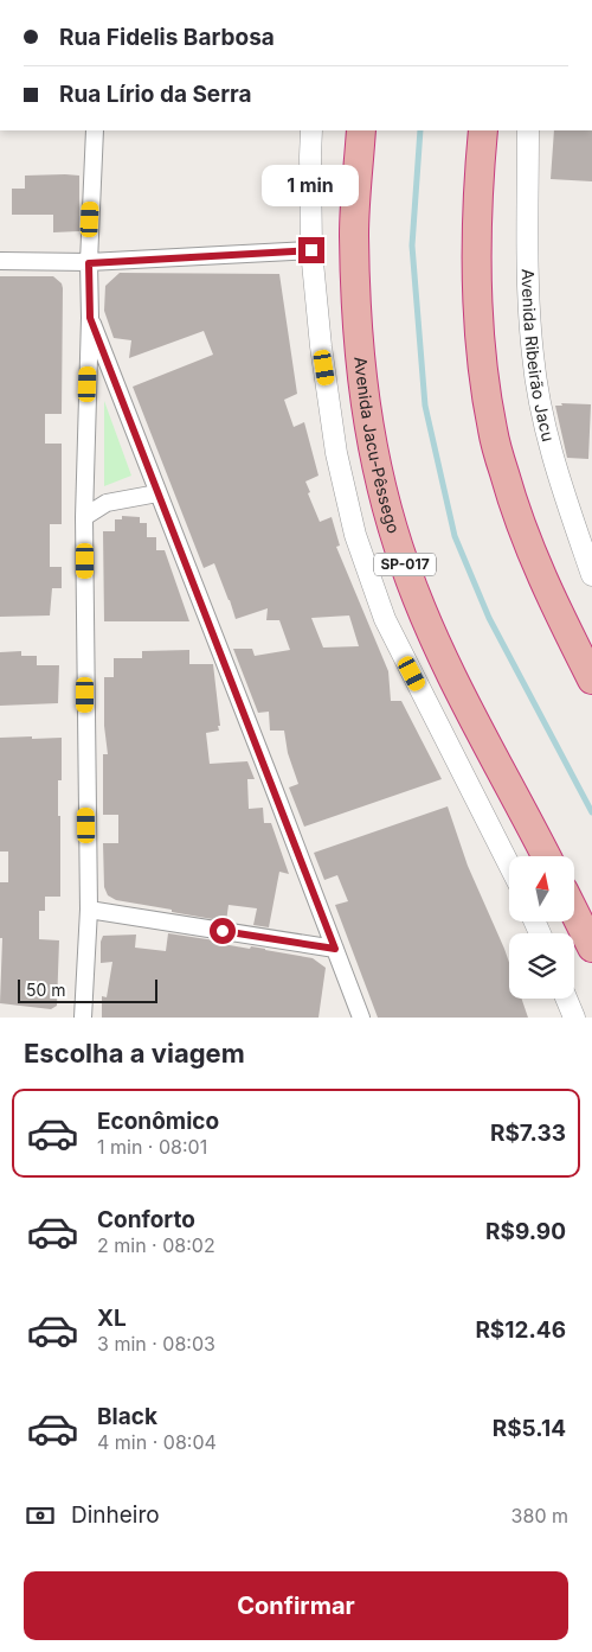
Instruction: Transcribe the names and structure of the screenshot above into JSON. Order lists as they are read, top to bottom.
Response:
{
  "streets": {
    "highway": ["Avenida Jacu-Pêssego", "SP-017"],
    "street": ["Avenida Ribeirão Jacu"]
  },
  "scale_bar": "50 m",
  "north": "top",
  "page": {
    "banner": ["Rua Fidelis Barbosa", "Rua Lírio da Serra"],
    "bubble": "1 min",
    "scale": "50 m",
    "heading": "Escolha a viagem",
    "list": [
      {
        "name": "Econômico",
        "note": "1 min · 08:01",
        "value": "R$7.33"
      },
      {
        "name": "Conforto",
        "note": "2 min · 08:02",
        "value": "R$9.90"
      },
      {
        "name": "XL",
        "note": "3 min · 08:03",
        "value": "R$12.46"
      },
      {
        "name": "Black",
        "note": "4 min · 08:04",
        "value": "R$5.14"
      }
    ],
    "pay": ["Dinheiro", "380 m"],
    "buttons": "Confirmar"
  }
}
